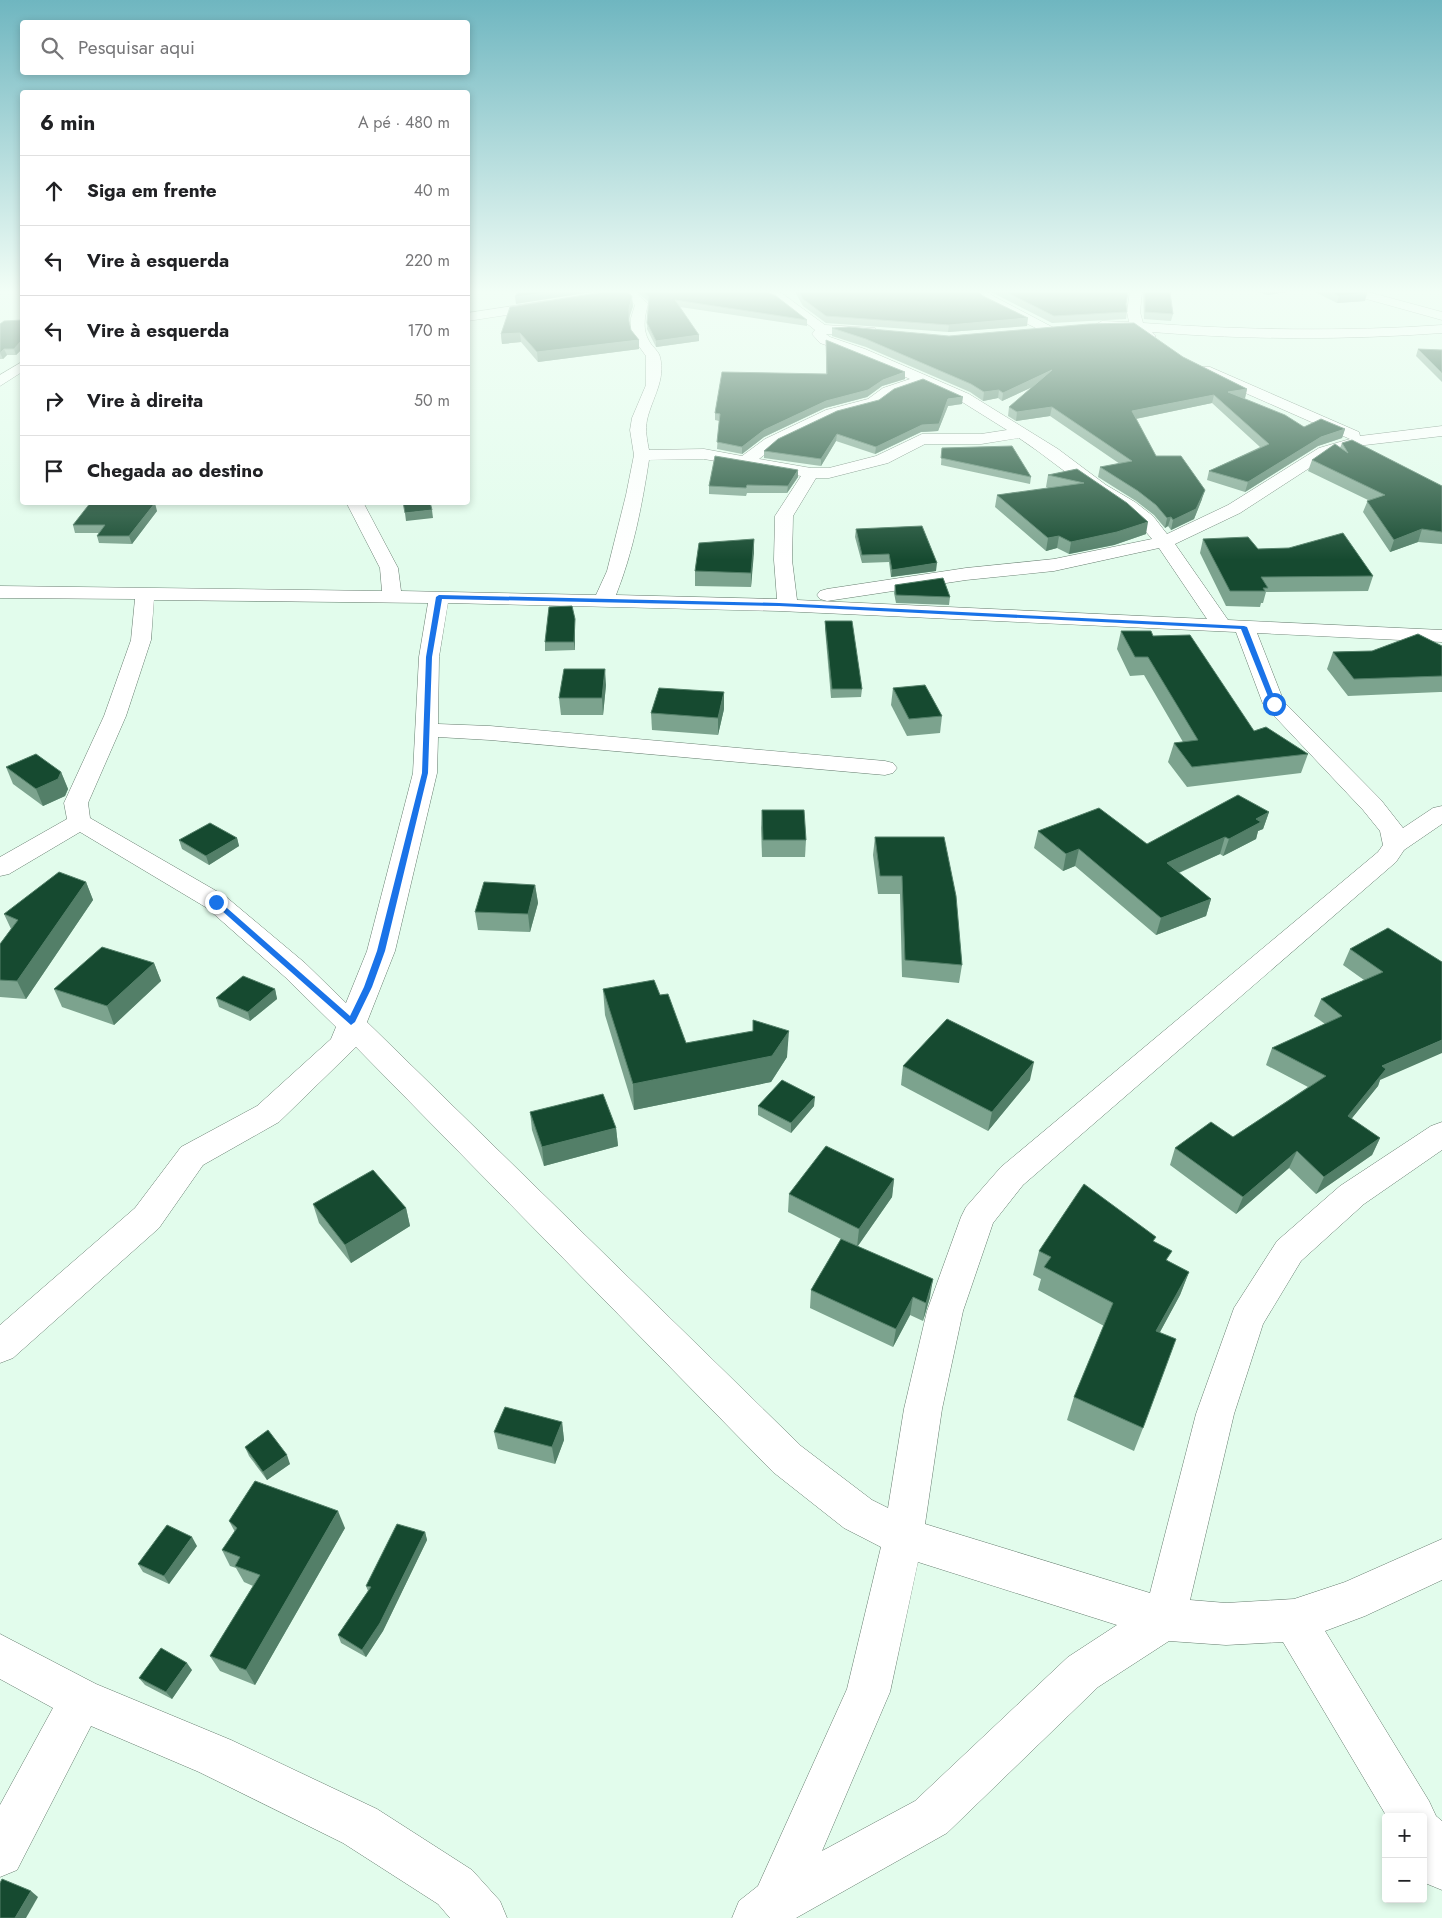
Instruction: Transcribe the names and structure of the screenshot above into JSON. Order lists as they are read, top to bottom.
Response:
{
  "page": {
    "search": "Pesquisar aqui",
    "heading": ["6 min", "A pé · 480 m"],
    "list": [
      ["Siga em frente", "40 m"],
      ["Vire à esquerda", "220 m"],
      ["Vire à esquerda", "170 m"],
      ["Vire à direita", "50 m"],
      "Chegada ao destino"
    ],
    "map_buttons": ["+", "−"]
  }
}
